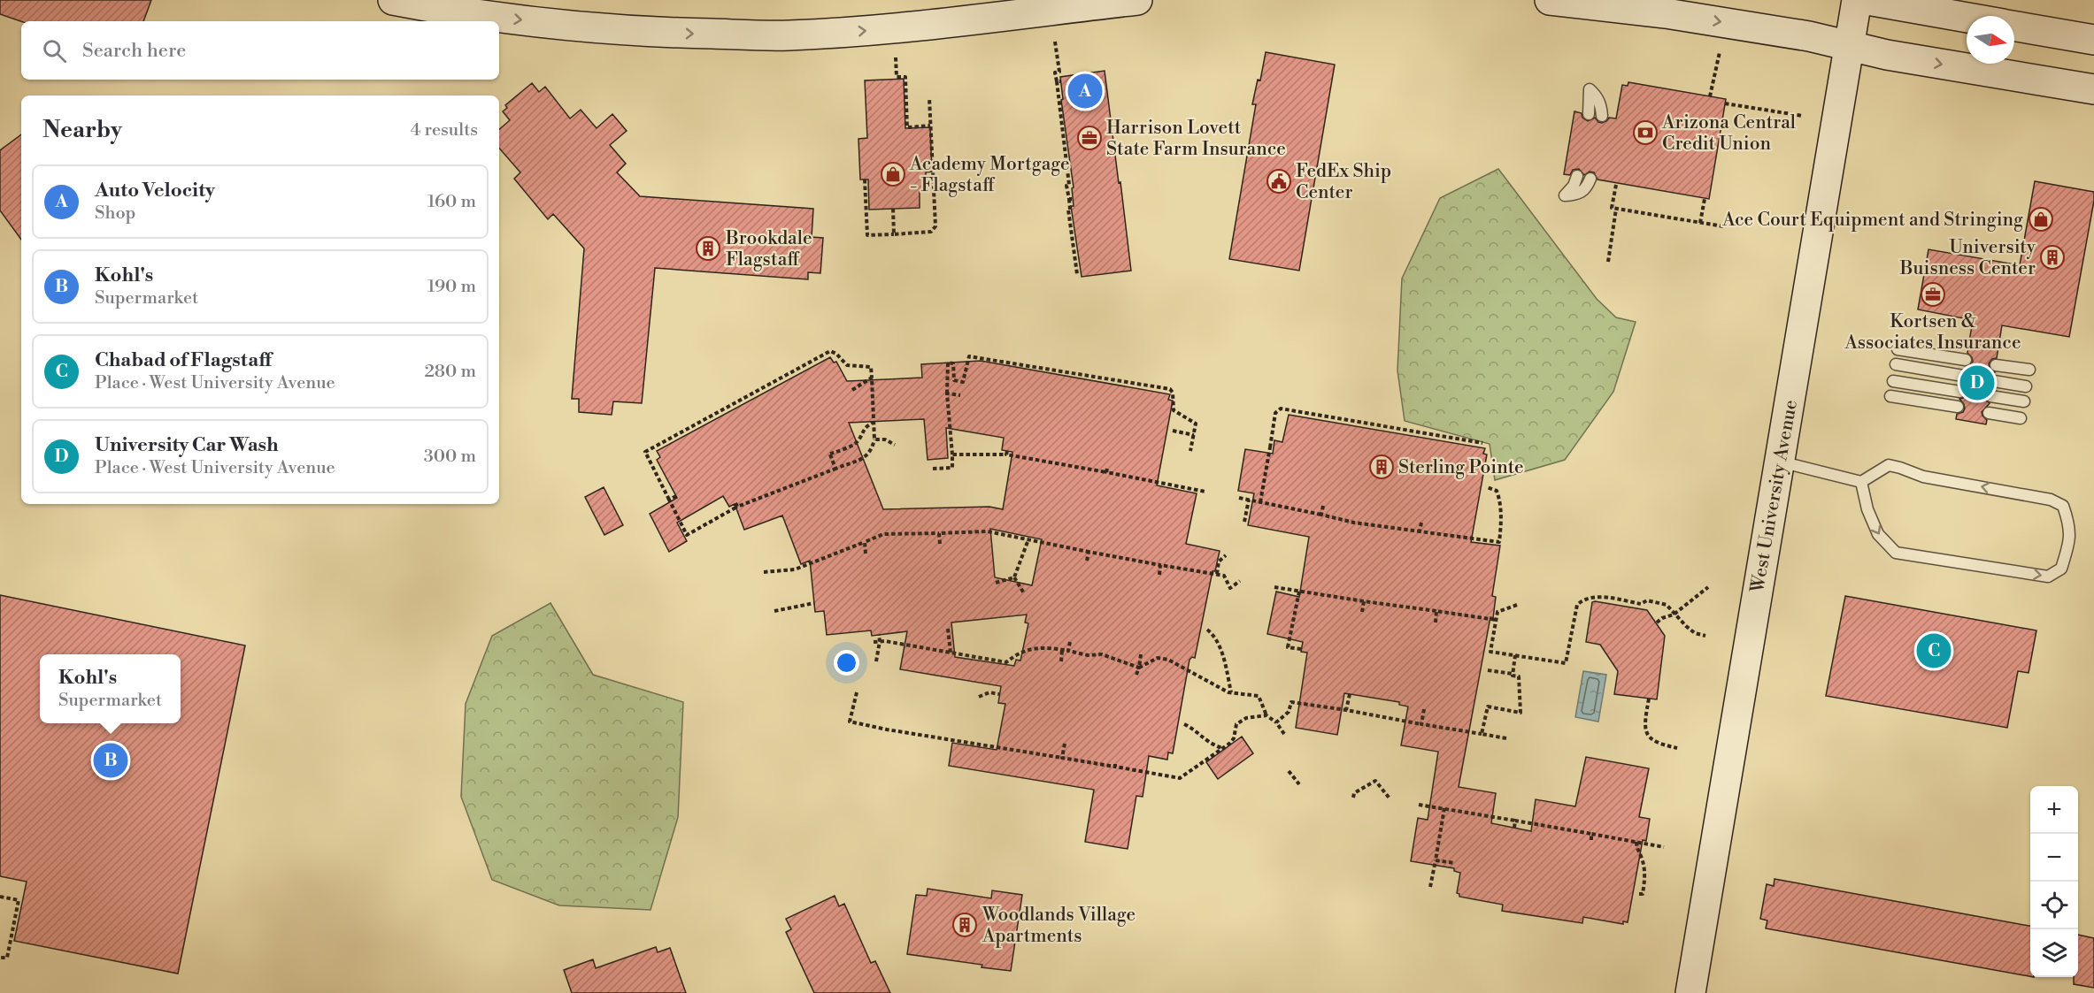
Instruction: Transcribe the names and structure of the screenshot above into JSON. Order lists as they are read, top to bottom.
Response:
{
  "streets": {
    "street": ["West University Avenue"]
  },
  "places": {
    "bank": ["Arizona Central Credit Union"],
    "office": ["Harrison Lovett State Farm Insurance", "Kortsen & Associates Insurance"],
    "shop": ["Academy Mortgage - Flagstaff", "Ace Court Equipment and Stringing"],
    "public building": ["FedEx Ship Center"],
    "building": [
      "Brookdale Flagstaff",
      "University Buisness Center",
      "Sterling Pointe",
      "Woodlands Village Apartments"
    ]
  },
  "north": "right",
  "page": {
    "search": "Search here",
    "pins": [
      "A",
      "D",
      "C",
      "B"
    ],
    "heading": ["Nearby", "4 results"],
    "list": [
      {
        "mark": "A",
        "name": "Auto Velocity",
        "note": "Shop",
        "value": "160 m"
      },
      {
        "mark": "B",
        "name": "Kohl's",
        "note": "Supermarket",
        "value": "190 m"
      },
      {
        "mark": "C",
        "name": "Chabad of Flagstaff",
        "note": "Place · West University Avenue",
        "value": "280 m"
      },
      {
        "mark": "D",
        "name": "University Car Wash",
        "note": "Place · West University Avenue",
        "value": "300 m"
      }
    ],
    "popup": ["Kohl's", "Supermarket"],
    "map_buttons": ["+", "−"]
  }
}
